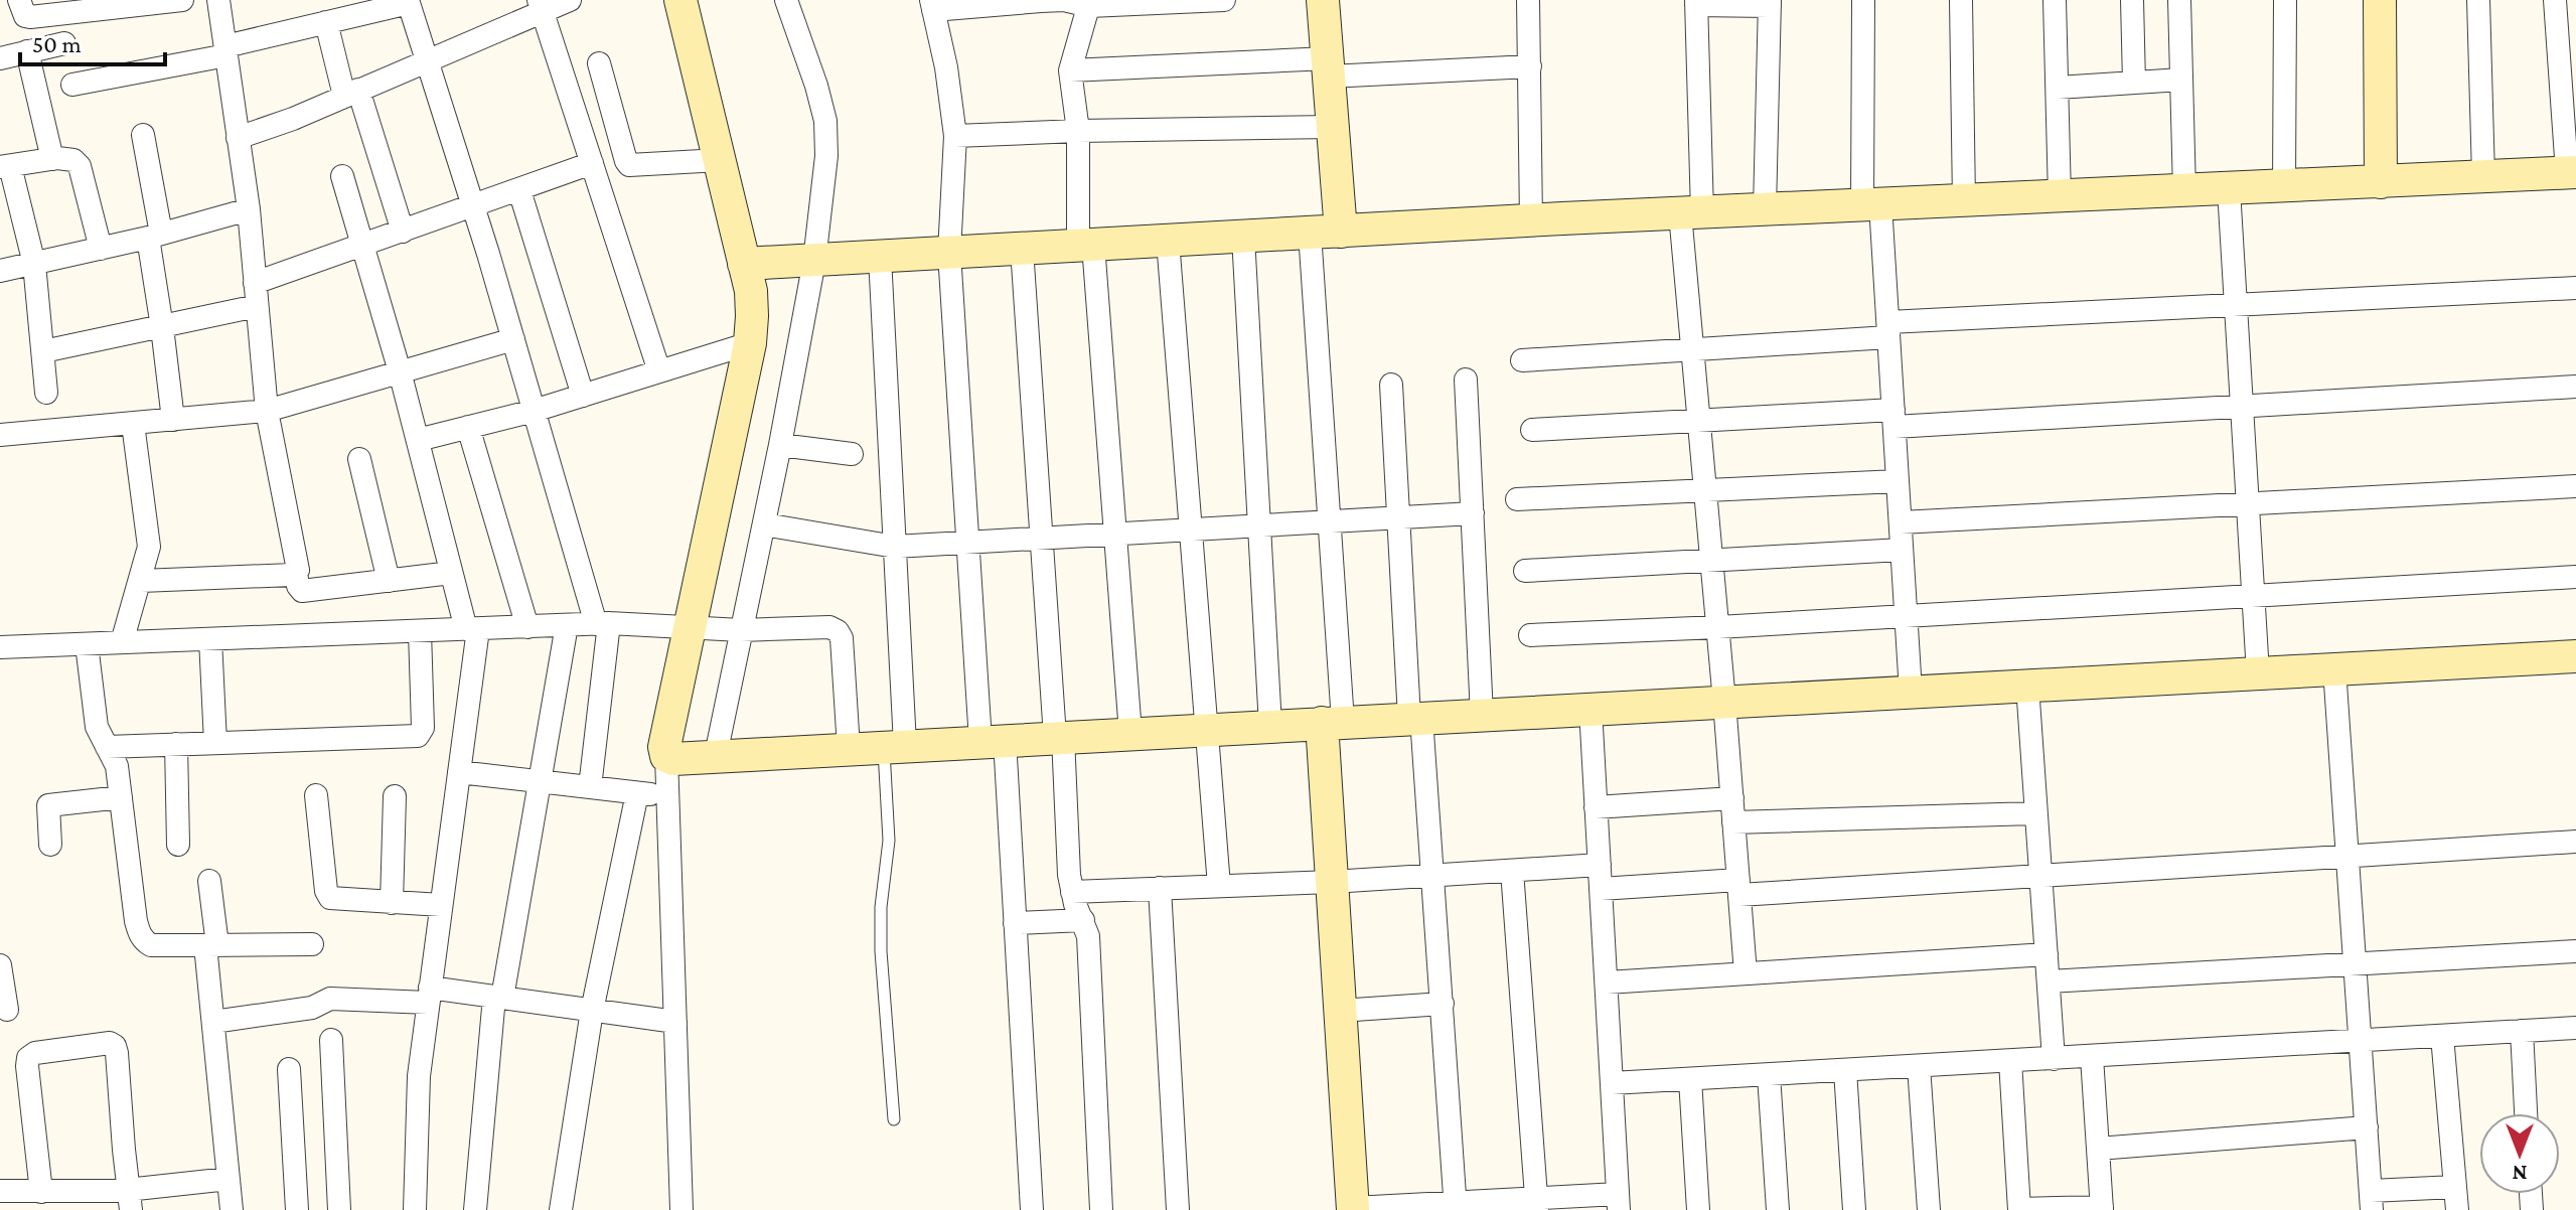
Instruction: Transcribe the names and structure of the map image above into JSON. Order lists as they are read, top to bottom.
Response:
{
  "scale_bar": "50 m",
  "north": "bottom"
}
